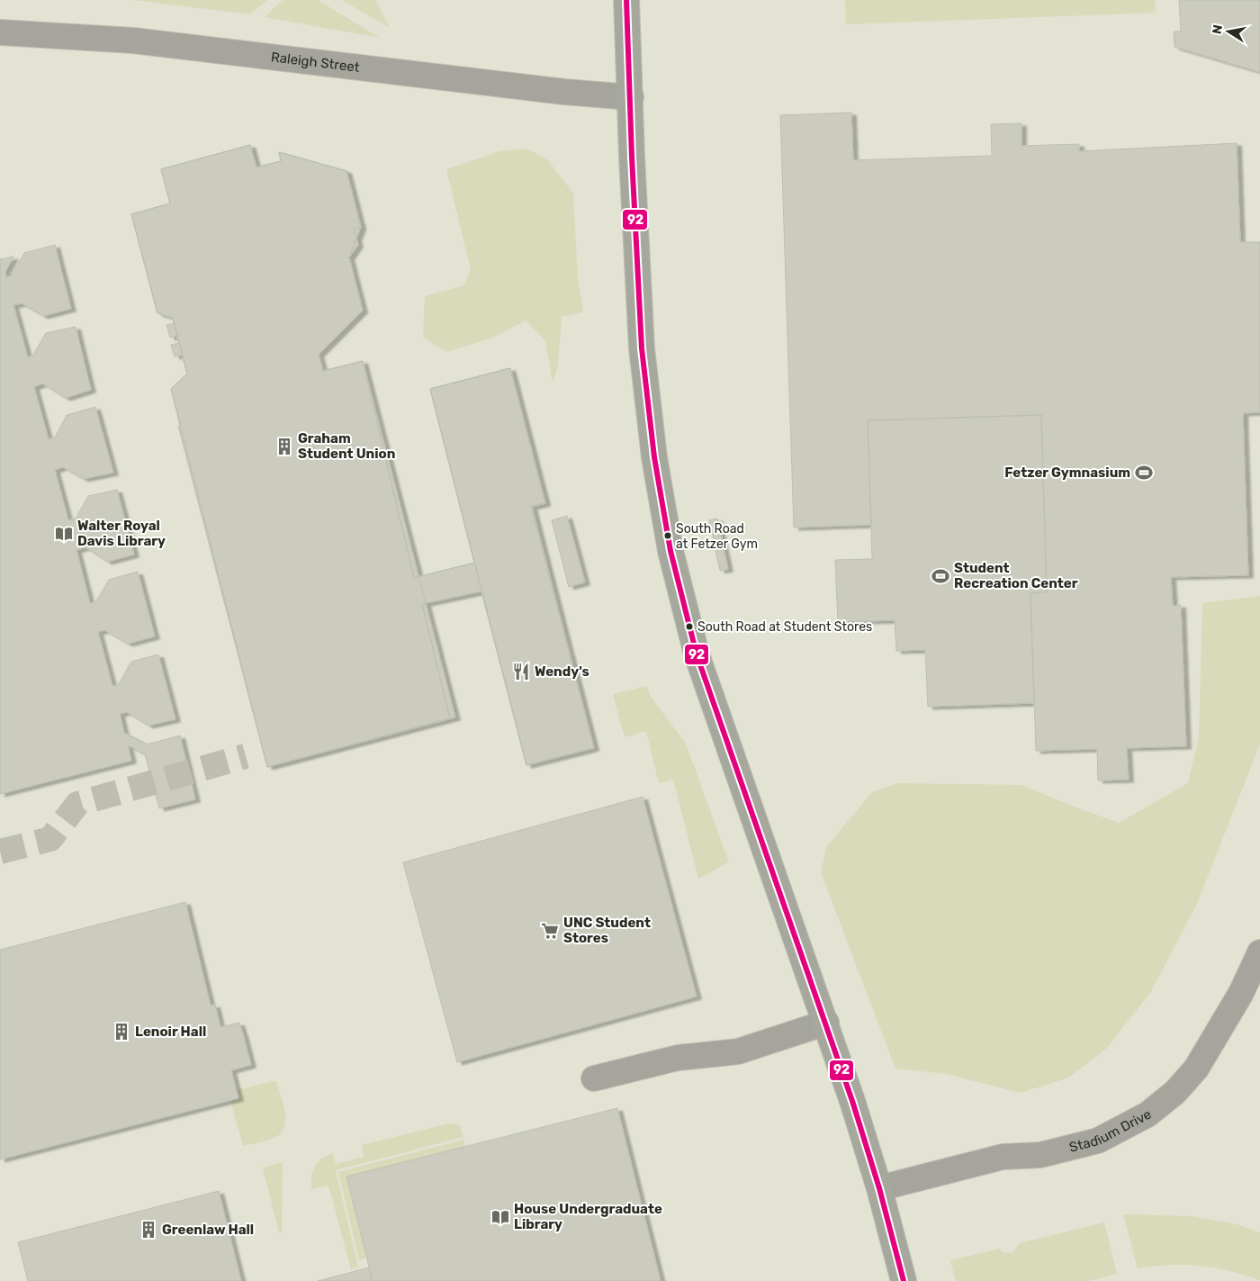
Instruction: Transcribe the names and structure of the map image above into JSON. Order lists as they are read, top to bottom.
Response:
{
  "streets": {
    "street": ["Raleigh Street", "Stadium Drive"]
  },
  "places": {
    "building": ["Graham Student Union", "Lenoir Hall", "Greenlaw Hall"],
    "sports": ["Fetzer Gymnasium", "Student Recreation Center"],
    "library": ["Walter Royal Davis Library", "House Undergraduate Library"],
    "other": ["South Road at Fetzer Gym", "South Road at Student Stores"],
    "restaurant": ["Wendy's"],
    "supermarket": ["UNC Student Stores"]
  },
  "lines": ["transit line 92"],
  "north": "left"
}
